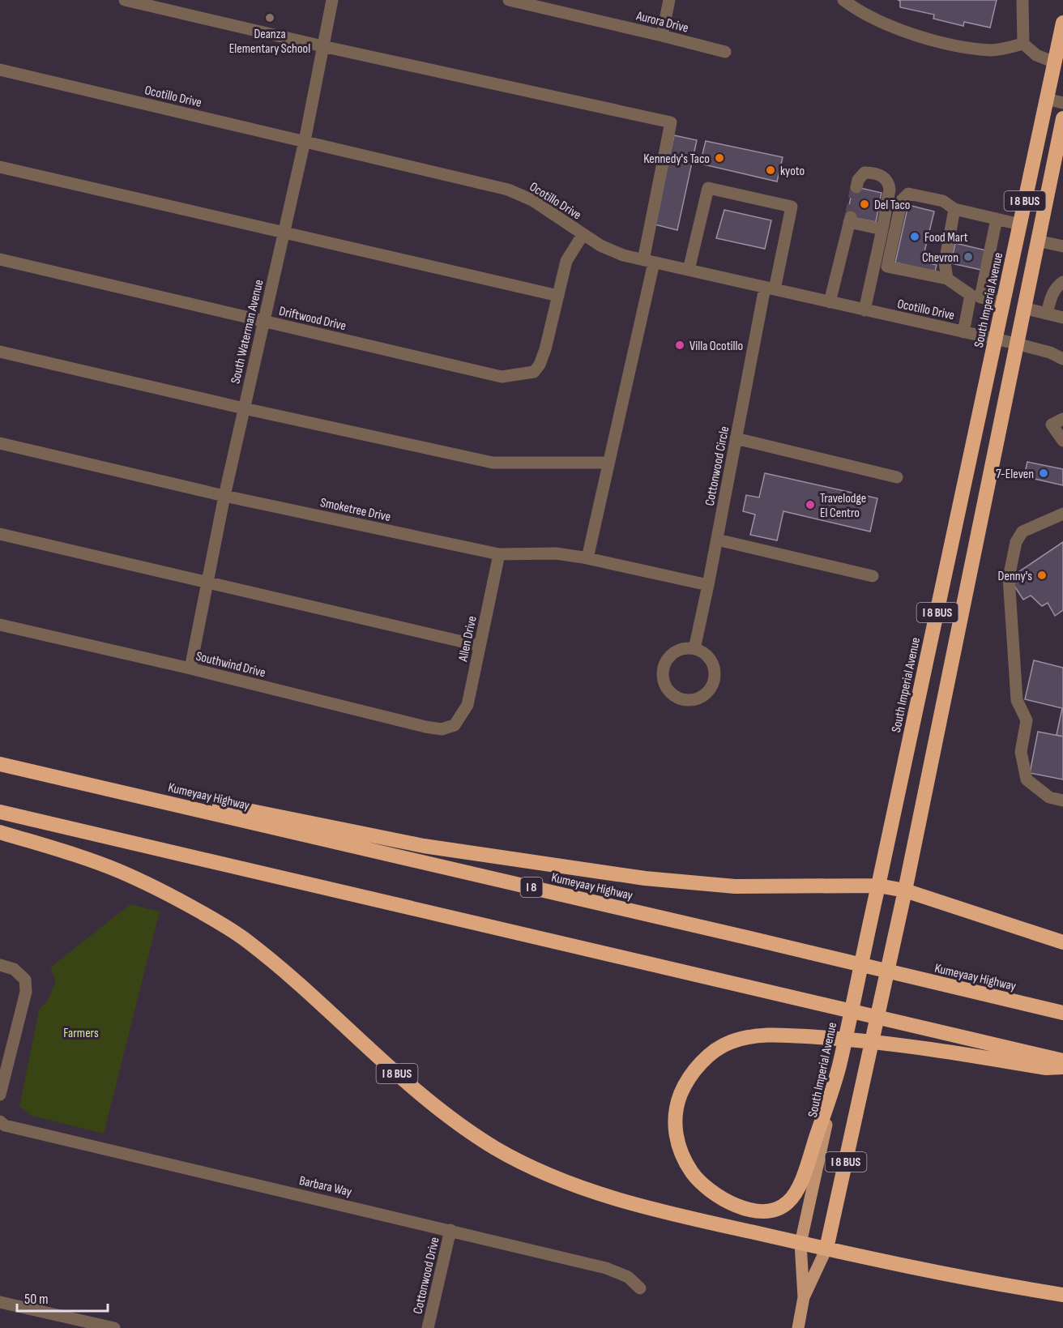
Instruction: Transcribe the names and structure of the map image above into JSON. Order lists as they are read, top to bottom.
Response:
{
  "streets": {
    "highway": [
      "I 8 BUS",
      "South Imperial Avenue",
      "Kumeyaay Highway",
      "I 8"
    ],
    "street": [
      "Aurora Drive",
      "Ocotillo Drive",
      "Driftwood Drive",
      "South Waterman Avenue",
      "Cottonwood Circle",
      "Smoketree Drive",
      "Allen Drive",
      "Southwind Drive",
      "Barbara Way",
      "Cottonwood Drive"
    ]
  },
  "crossings": [
    ["Ocotillo Drive", "South Imperial Avenue"],
    ["Ocotillo Drive", "South Waterman Avenue"],
    ["Ocotillo Drive", "Cottonwood Circle"],
    ["I 8 BUS", "South Imperial Avenue"],
    ["Driftwood Drive", "South Waterman Avenue"],
    ["South Waterman Avenue", "Smoketree Drive"],
    ["South Waterman Avenue", "Southwind Drive"],
    ["Cottonwood Circle", "Smoketree Drive"],
    ["Smoketree Drive", "Allen Drive"],
    ["Allen Drive", "Southwind Drive"],
    ["Barbara Way", "Cottonwood Drive"]
  ],
  "parks": ["Farmers"],
  "places": [
    "Deanza Elementary School",
    "Kennedy's Taco",
    "kyoto",
    "Del Taco",
    "Food Mart",
    "Chevron",
    "Villa Ocotillo",
    "7-Eleven",
    "Travelodge El Centro",
    "Denny's"
  ],
  "scale_bar": "50 m"
}
